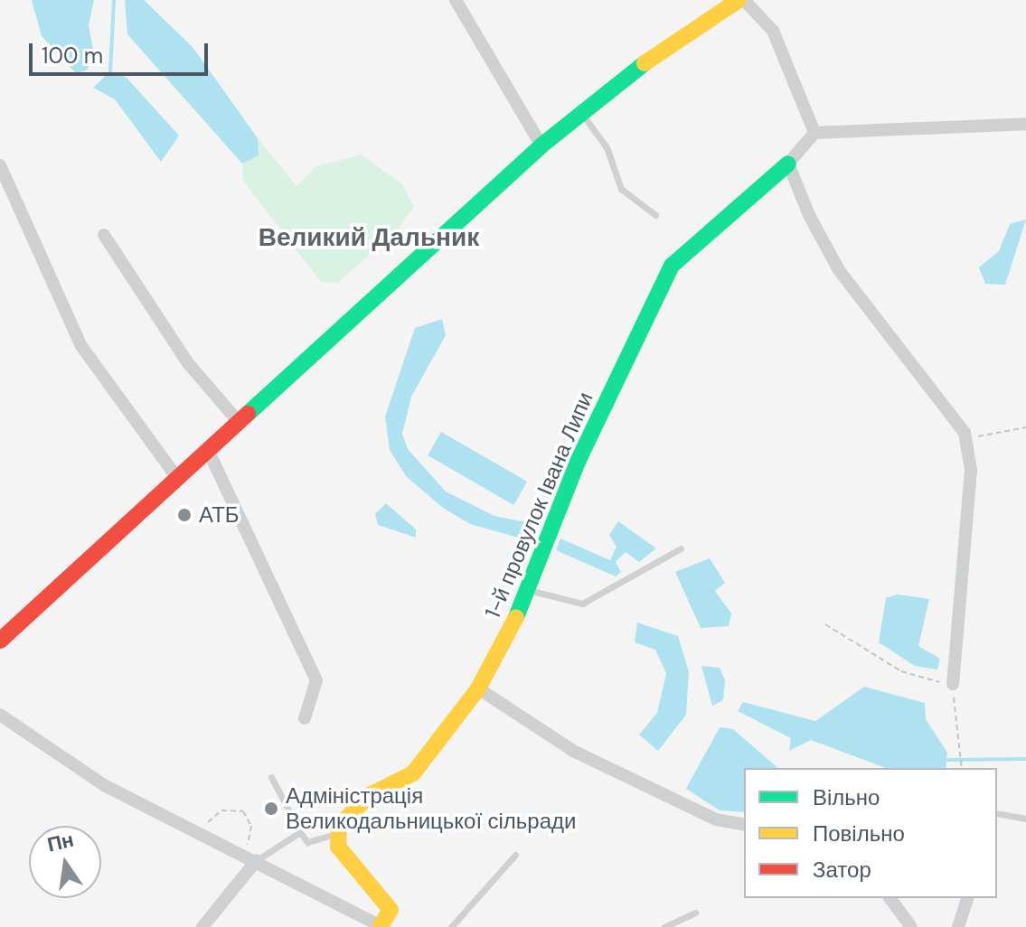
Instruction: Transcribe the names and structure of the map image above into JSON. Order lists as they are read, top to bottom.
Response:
{
  "streets": {
    "main road": ["1-й провулок Івана Липи"]
  },
  "districts": ["Великий Дальник"],
  "places": ["АТБ", "Адміністрація Великодальницької сільради"],
  "legend": ["Вільно", "Повільно", "Затор"],
  "scale_bar": "100 m",
  "north": "top"
}
